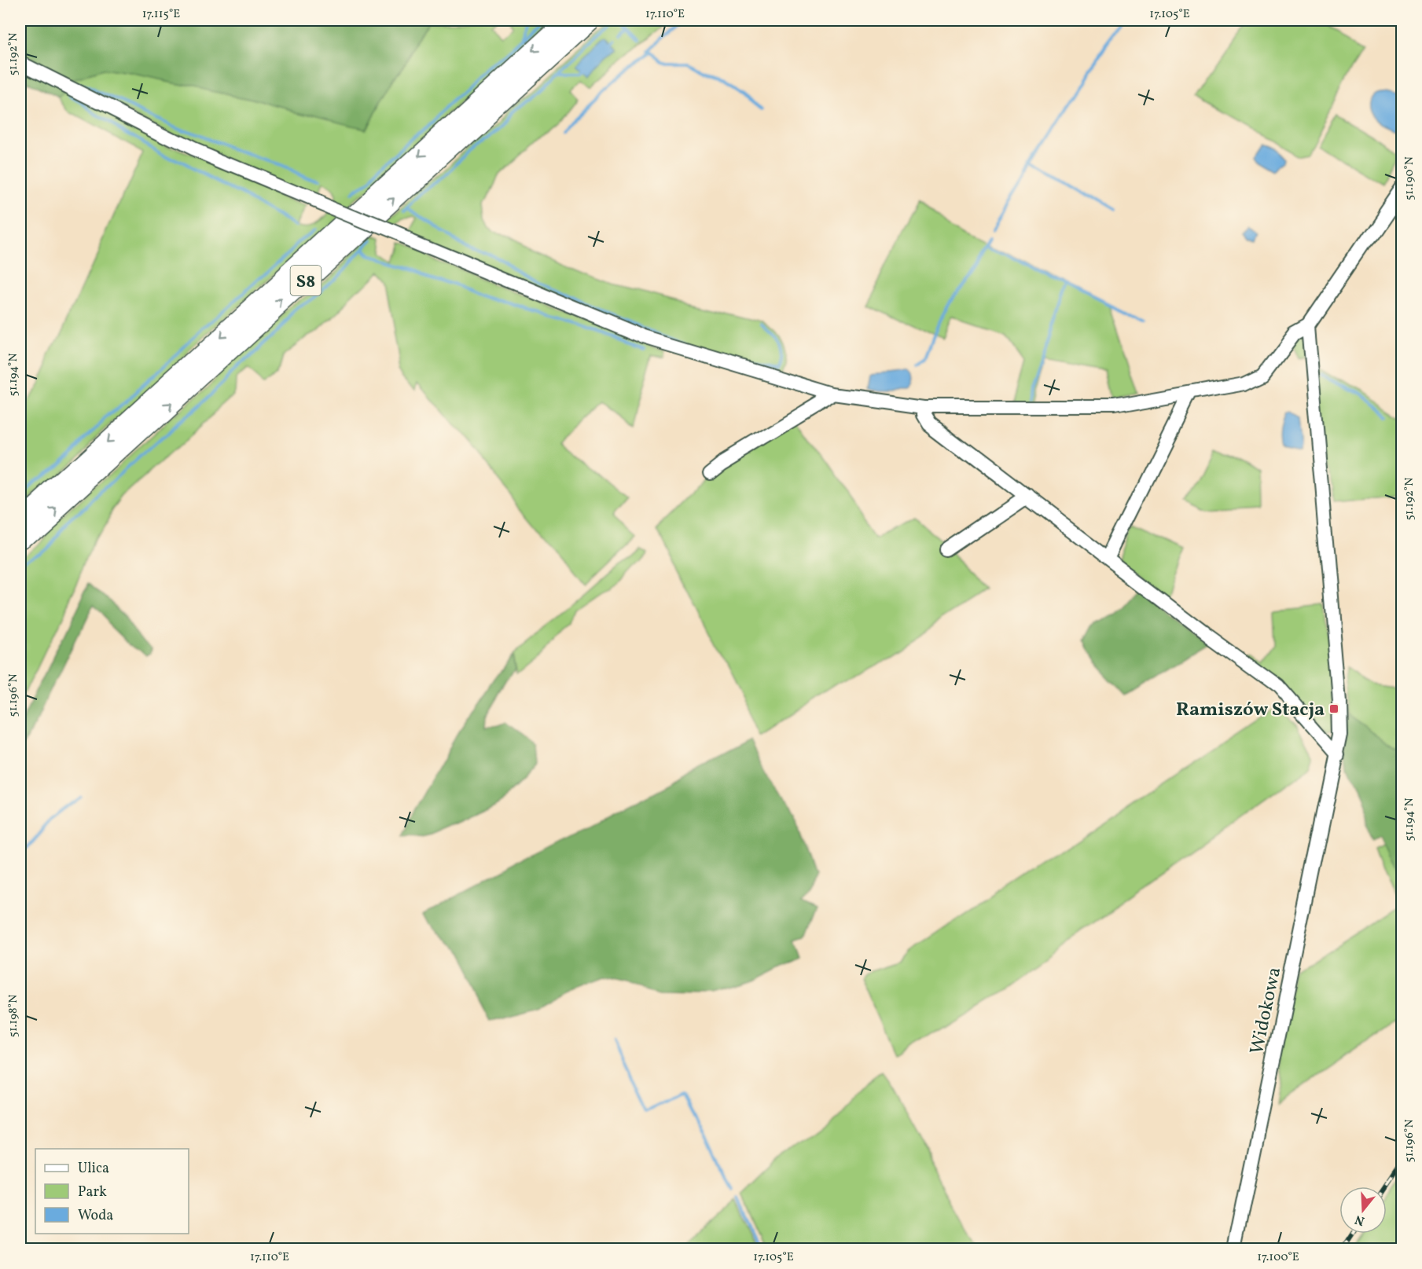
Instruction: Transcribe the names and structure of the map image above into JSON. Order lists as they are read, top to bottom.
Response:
{
  "streets": {
    "highway": ["S8"],
    "street": ["Widokowa"]
  },
  "places": {
    "transit": ["Ramiszów Stacja"]
  },
  "legend": ["Ulica", "Park", "Woda"],
  "north": "bottom",
  "coordinates": [
    "17.115°E",
    "17.110°E",
    "17.105°E",
    "51.192°N",
    "51.190°N",
    "51.194°N",
    "51.196°N",
    "51.198°N",
    "17.100°E"
  ]
}
